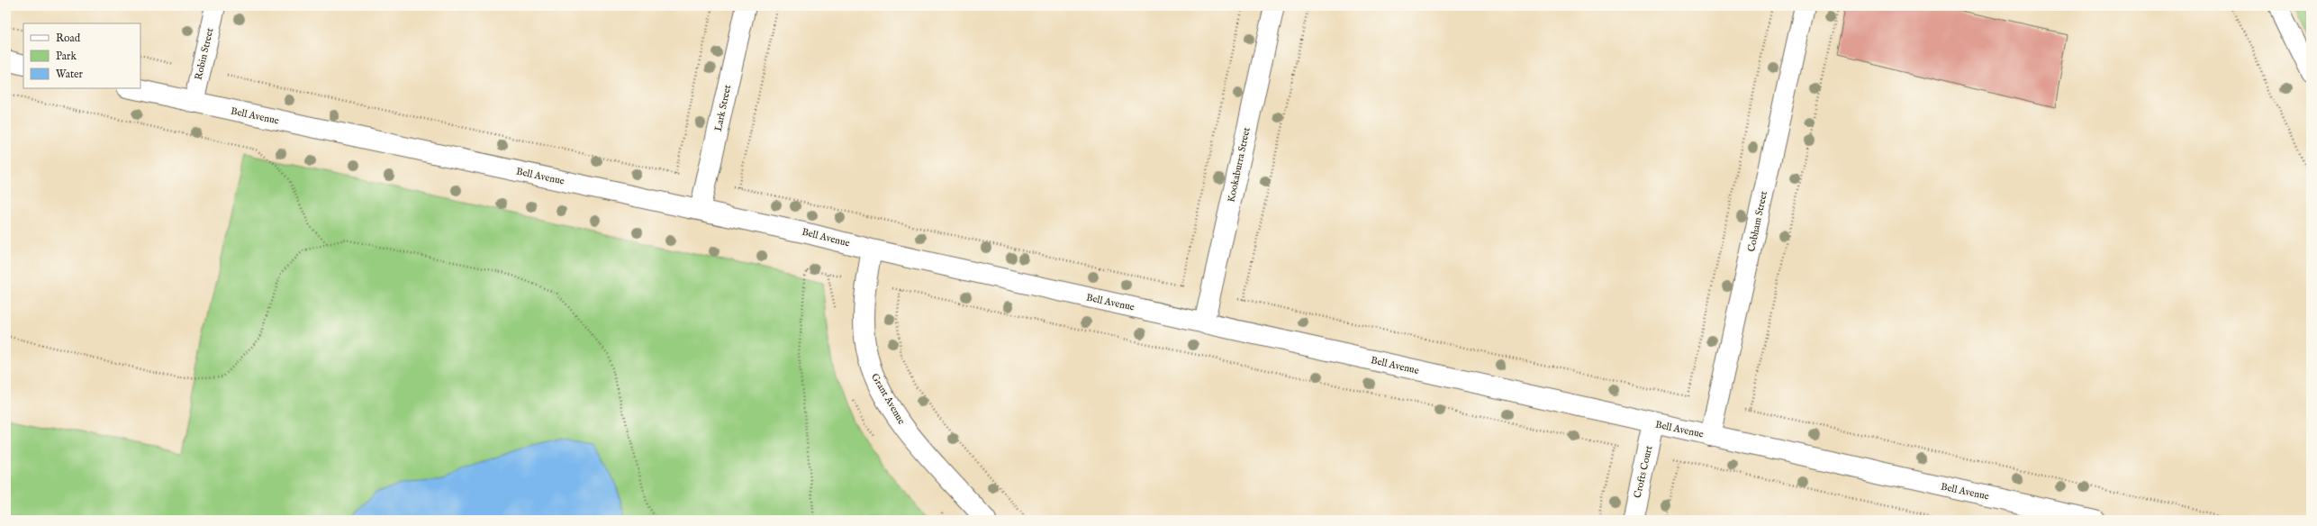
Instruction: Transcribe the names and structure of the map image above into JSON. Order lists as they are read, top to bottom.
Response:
{
  "streets": {
    "street": [
      "Robin Street",
      "Lark Street",
      "Bell Avenue",
      "Kookaburra Street",
      "Cobham Street",
      "Grant Avenue",
      "Crofts Court"
    ]
  },
  "crossings": [
    ["Robin Street", "Bell Avenue"],
    ["Lark Street", "Bell Avenue"],
    ["Bell Avenue", "Kookaburra Street"],
    ["Bell Avenue", "Cobham Street"],
    ["Bell Avenue", "Grant Avenue"],
    ["Bell Avenue", "Crofts Court"]
  ],
  "legend": ["Road", "Park", "Water"]
}
